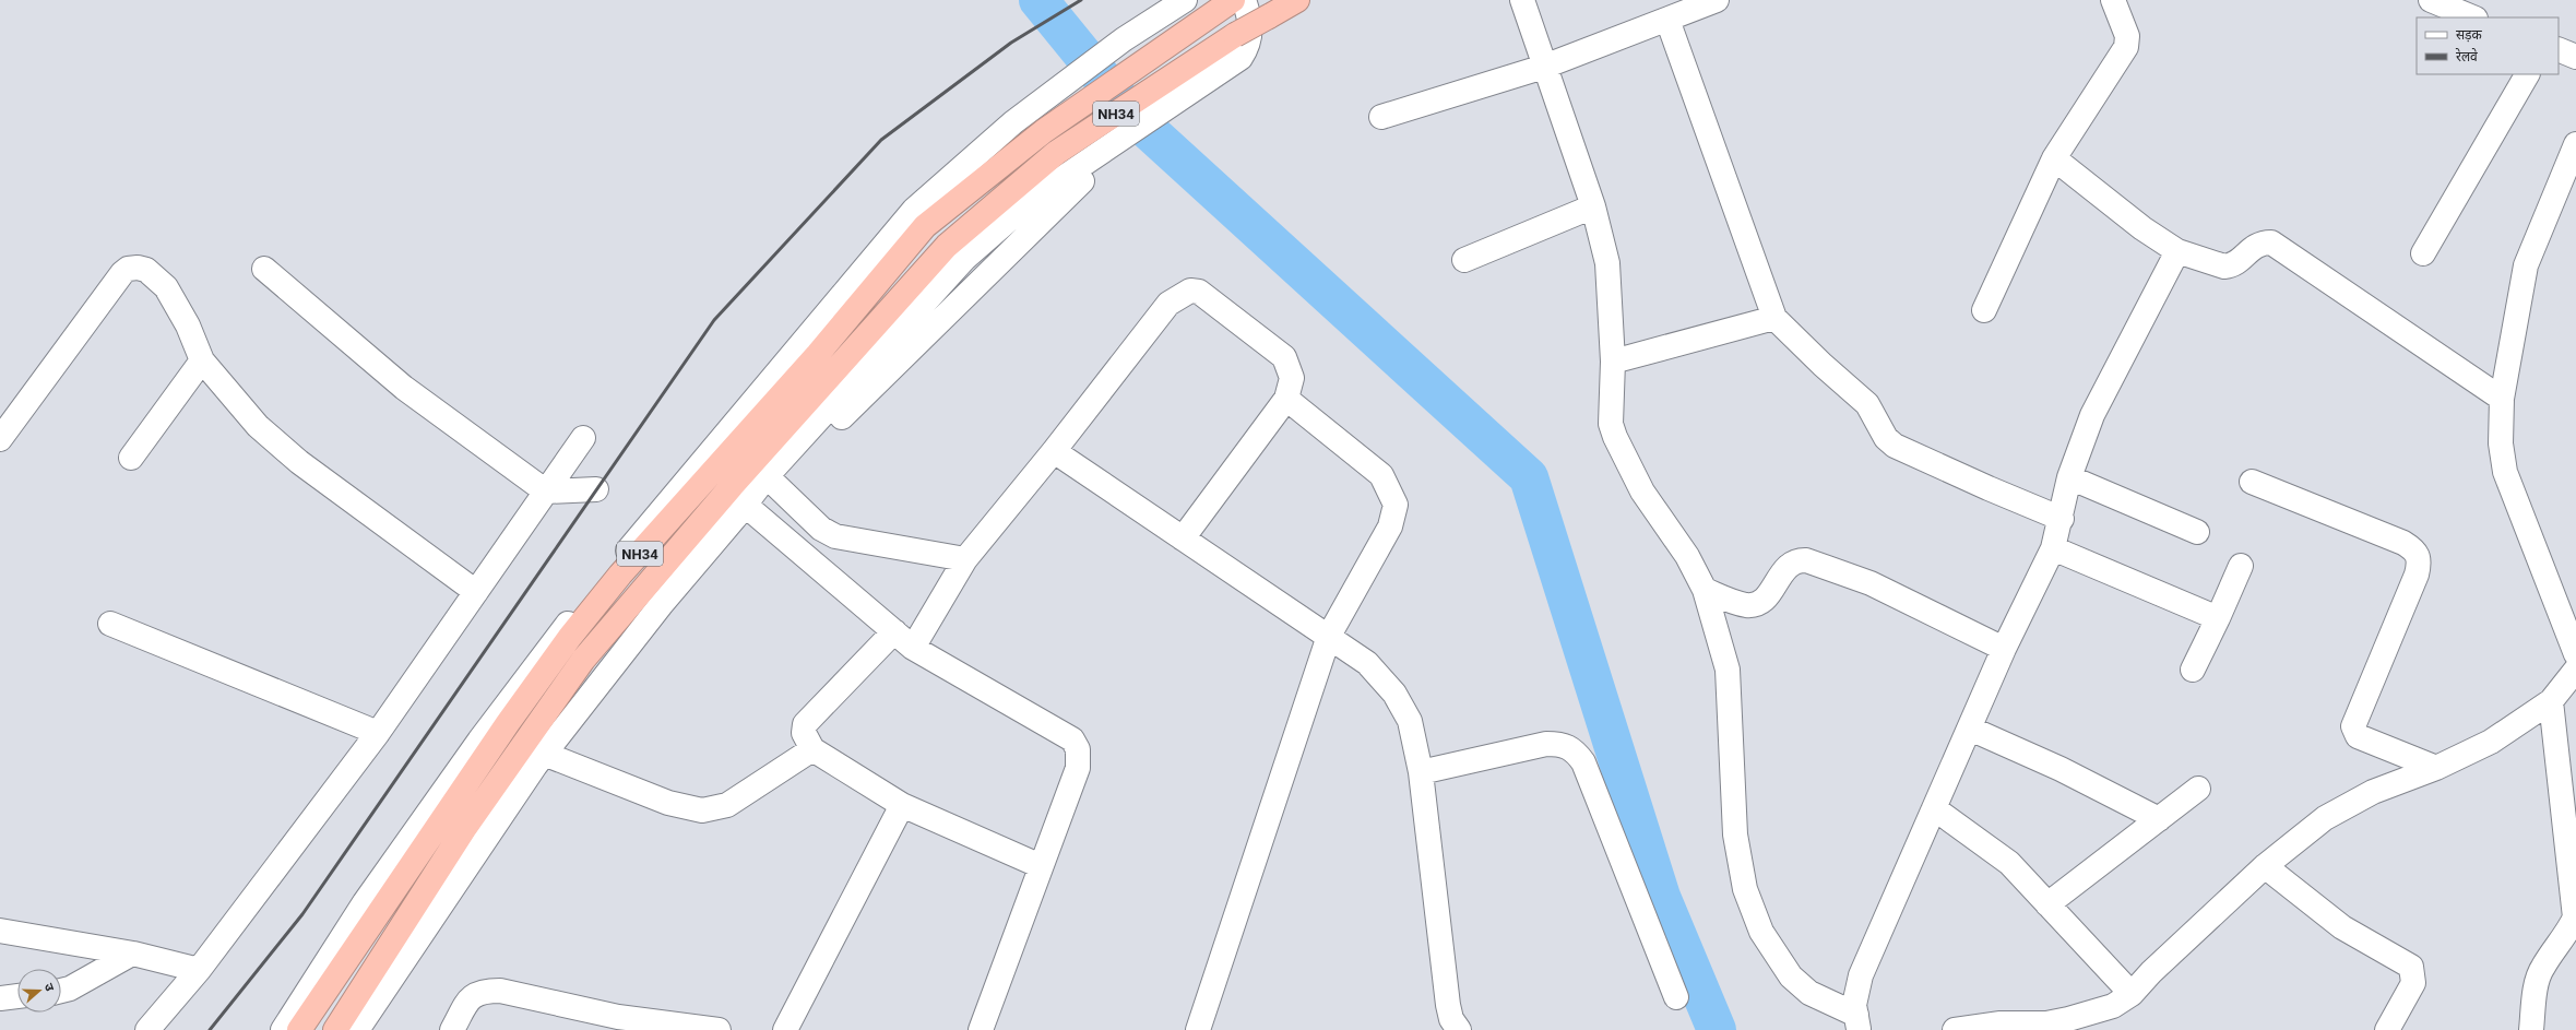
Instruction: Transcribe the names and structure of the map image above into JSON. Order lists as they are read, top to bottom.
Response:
{
  "streets": {
    "highway": ["NH34"]
  },
  "legend": ["सड़क", "रेलवे"],
  "north": "right"
}
